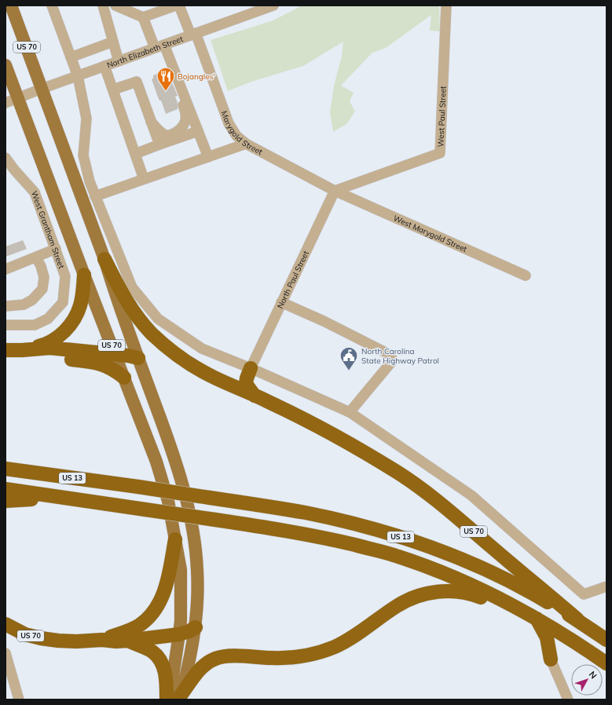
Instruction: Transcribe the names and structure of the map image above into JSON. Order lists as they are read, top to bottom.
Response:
{
  "streets": {
    "highway": ["US 70", "US 13"],
    "street": [
      "North Elizabeth Street",
      "West Paul Street",
      "Marygold Street",
      "West Grantham Street",
      "West Marygold Street",
      "North Paul Street"
    ]
  },
  "crossings": [
    ["US 70", "North Elizabeth Street"],
    ["US 70", "US 13"],
    ["North Elizabeth Street", "Marygold Street"],
    ["West Paul Street", "Marygold Street"],
    ["West Paul Street", "West Marygold Street"],
    ["West Paul Street", "North Paul Street"],
    ["Marygold Street", "West Marygold Street"],
    ["Marygold Street", "North Paul Street"],
    ["West Marygold Street", "North Paul Street"]
  ],
  "places": {
    "restaurant": ["Bojangles'"],
    "public building": ["North Carolina State Highway Patrol"]
  },
  "north": "top right"
}
